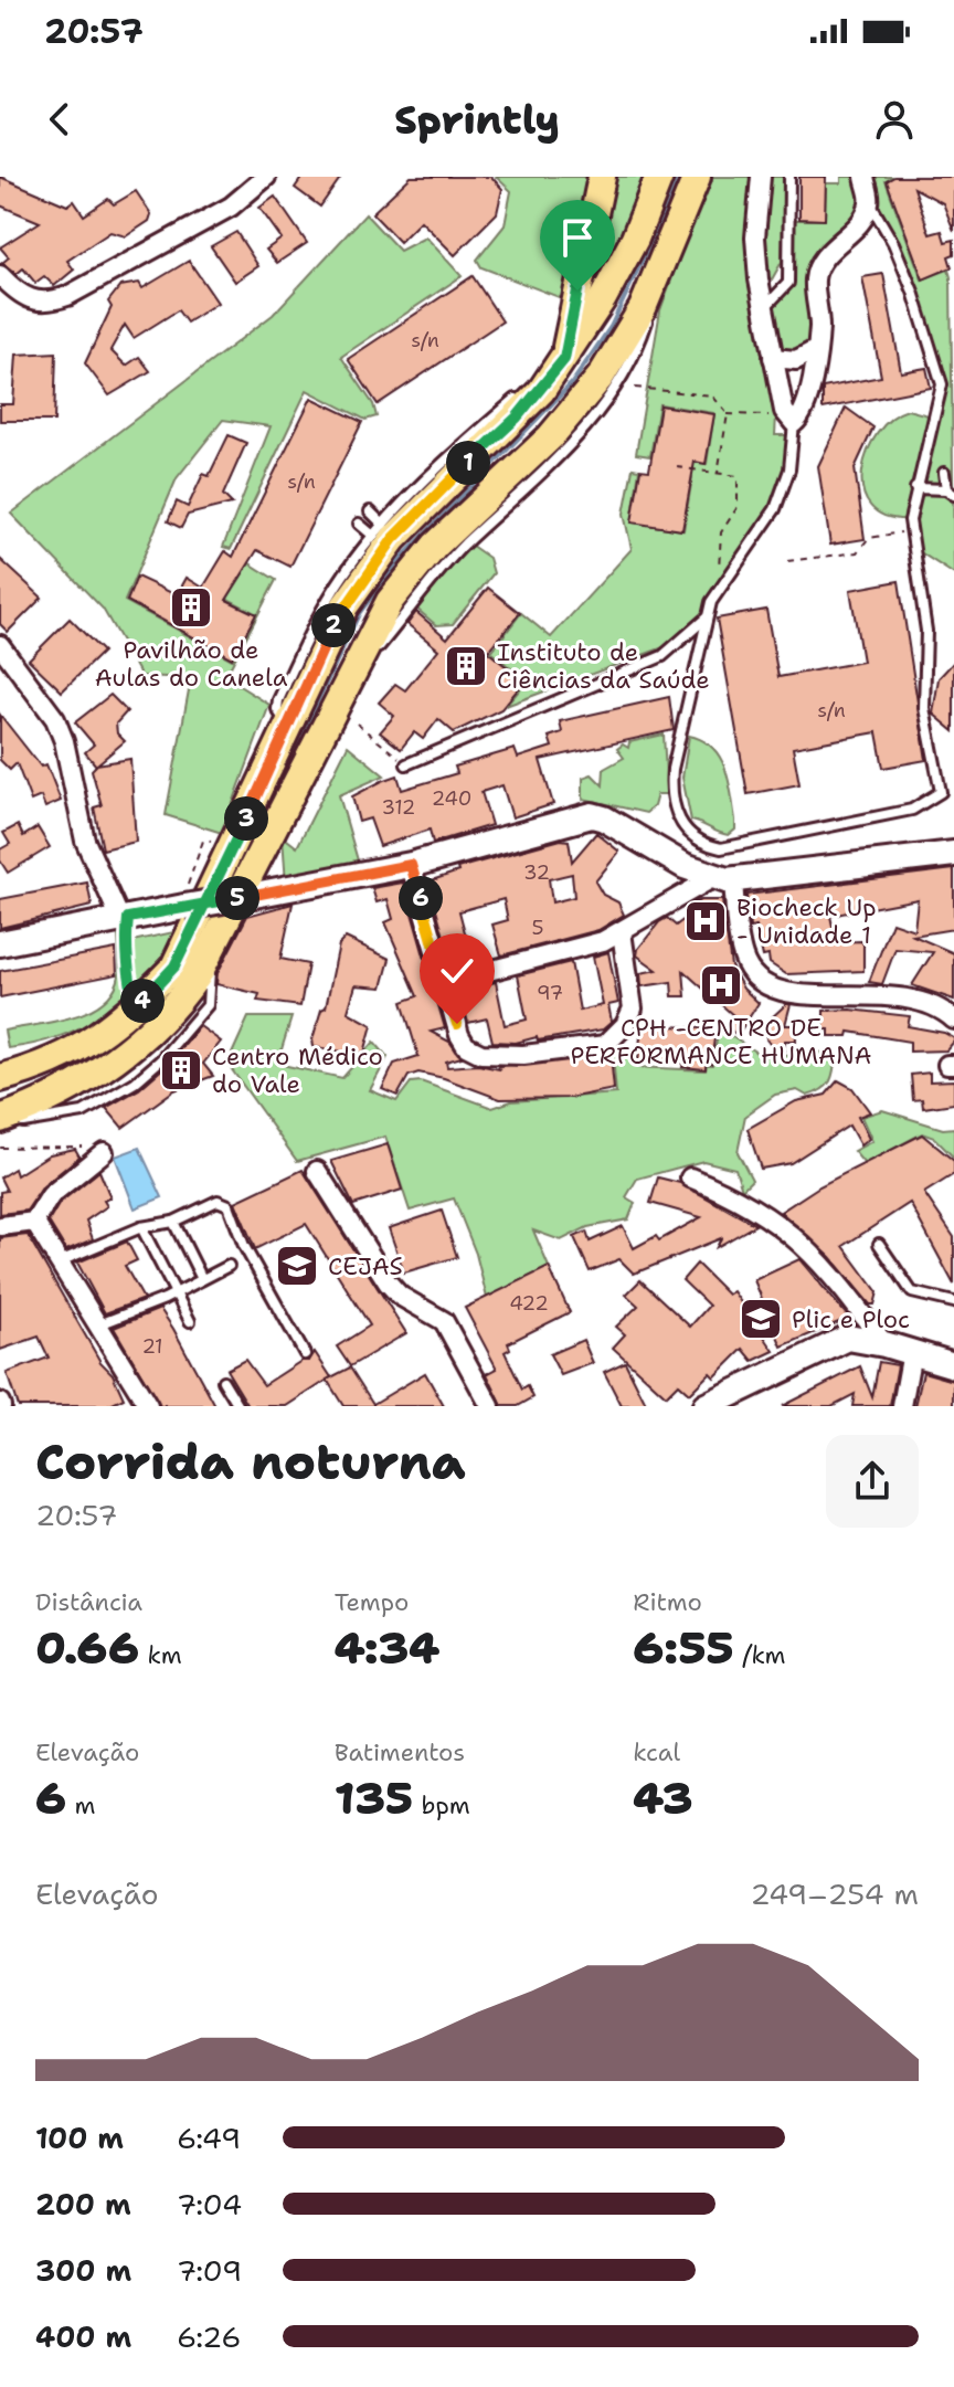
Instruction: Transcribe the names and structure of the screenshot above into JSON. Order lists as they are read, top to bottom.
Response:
{
  "places": {
    "building": ["Pavilhão de Aulas do Canela", "Instituto de Ciências da Saúde", "Centro Médico do Vale"],
    "hospital": ["Biocheck Up - Unidade 1", "CPH -CENTRO DE PERFORMANCE HUMANA"],
    "school or university": ["CEJAS", "Plic e Ploc"]
  },
  "house_numbers": [
    "s/n",
    "s/n",
    "s/n",
    "240",
    "312",
    "32",
    "5",
    "97",
    "422",
    "21"
  ],
  "page": {
    "status": "20:57",
    "header": "Sprintly",
    "pins": [
      "1",
      "2",
      "3",
      "5",
      "6",
      "4"
    ],
    "heading": ["Corrida noturna", "20:57"],
    "stats": [
      ["Distância", "0.66 km"],
      ["Tempo", "4:34"],
      ["Ritmo", "6:55 /km"],
      ["Elevação", "6 m"],
      ["Batimentos", "135 bpm"],
      ["kcal", "43"]
    ],
    "chart": ["Elevação", "249–254 m"],
    "list": [
      {
        "name": "100 m",
        "note": "6:49"
      },
      {
        "name": "200 m",
        "note": "7:04"
      },
      {
        "name": "300 m",
        "note": "7:09"
      },
      {
        "name": "400 m",
        "note": "6:26"
      }
    ]
  }
}
